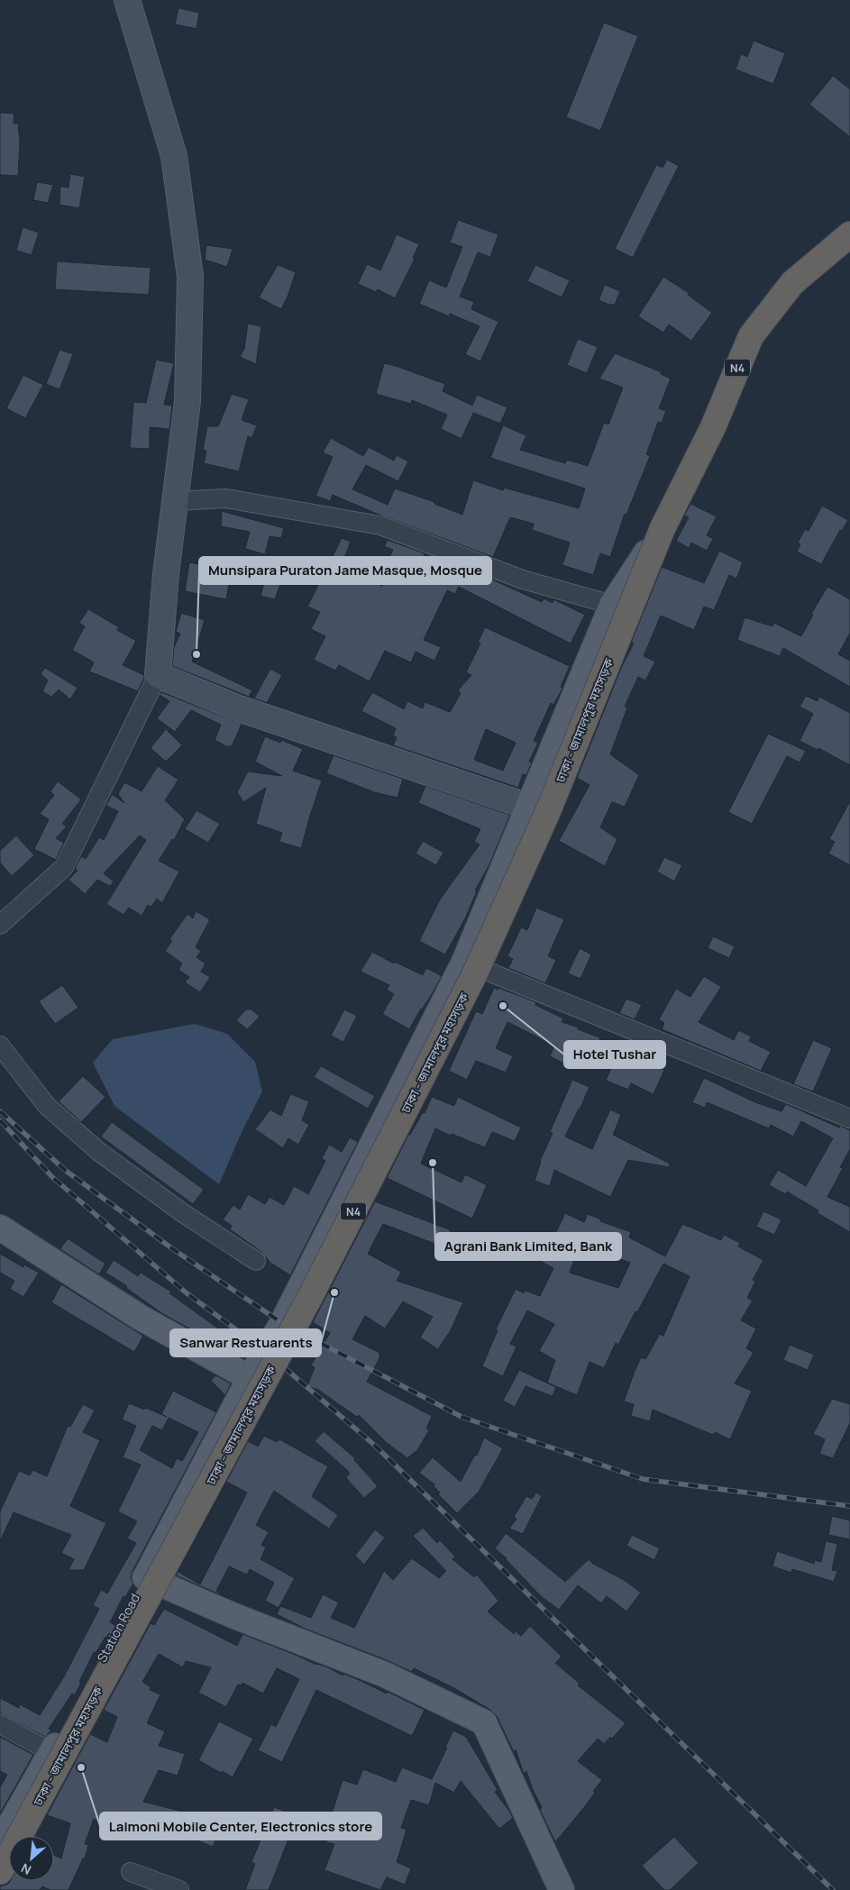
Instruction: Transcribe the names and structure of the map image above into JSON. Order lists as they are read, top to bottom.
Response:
{
  "streets": {
    "highway": ["N4", "ঢাকা - জামালপুর মহাসড়ক"],
    "main road": ["Station Road"]
  },
  "crossings": [
    ["ঢাকা - জামালপুর মহাসড়ক", "Station Road"]
  ],
  "places": [
    "Munsipara Puraton Jame Masque, Mosque",
    "Hotel Tushar",
    "Agrani Bank Limited, Bank",
    "Sanwar Restuarents",
    "Lalmoni Mobile Center, Electronics store"
  ],
  "north": "bottom left"
}
